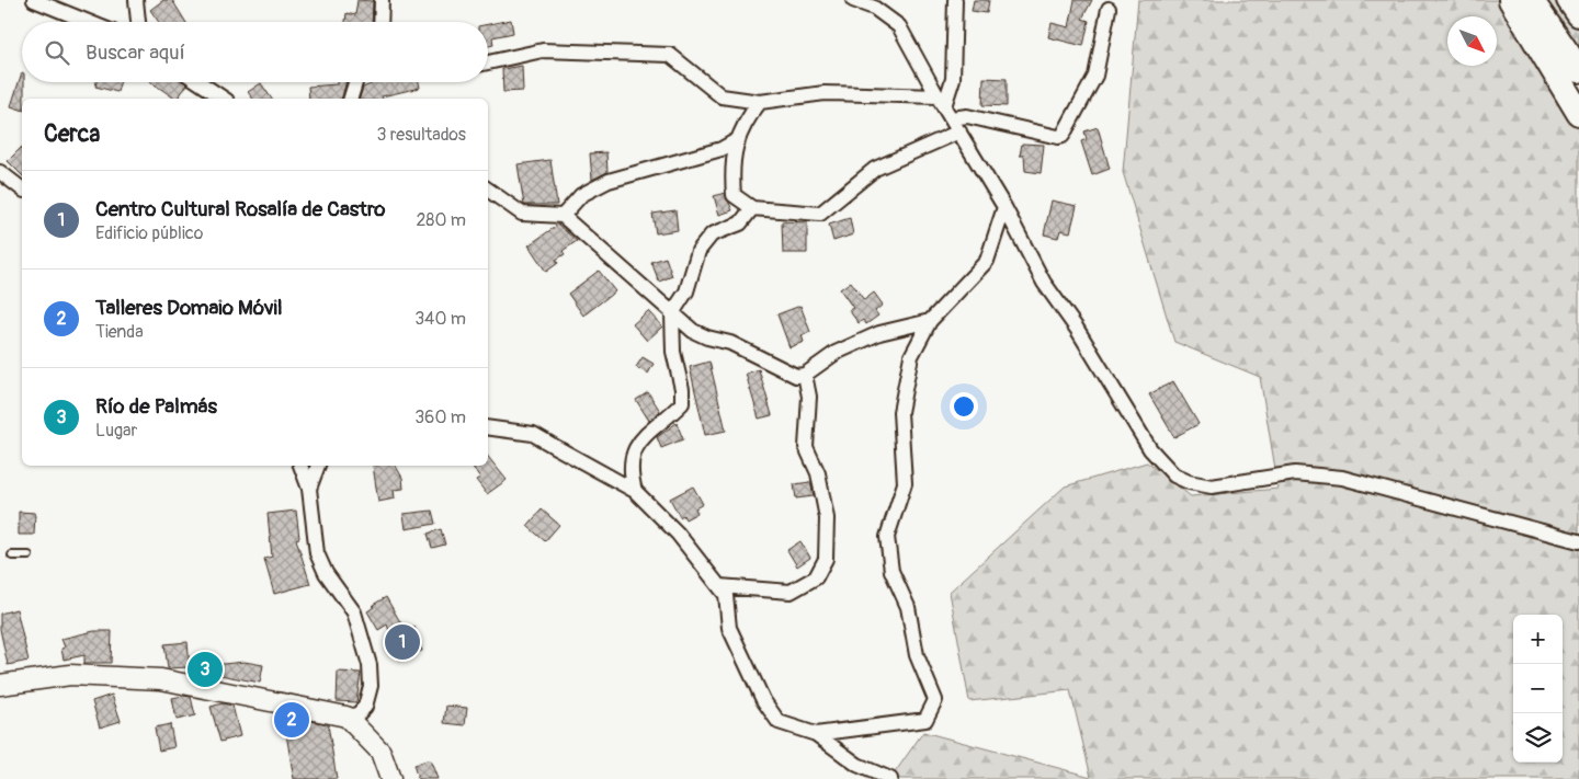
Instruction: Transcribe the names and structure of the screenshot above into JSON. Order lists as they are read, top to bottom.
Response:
{
  "north": "bottom right",
  "page": {
    "search": "Buscar aquí",
    "heading": ["Cerca", "3 resultados"],
    "list": [
      {
        "mark": "1",
        "name": "Centro Cultural Rosalía de Castro",
        "note": "Edificio público",
        "value": "280 m"
      },
      {
        "mark": "2",
        "name": "Talleres Domaio Móvil",
        "note": "Tienda",
        "value": "340 m"
      },
      {
        "mark": "3",
        "name": "Río de Palmás",
        "note": "Lugar",
        "value": "360 m"
      }
    ],
    "map_buttons": ["+", "−"],
    "pins": ["1", "3", "2"]
  }
}
